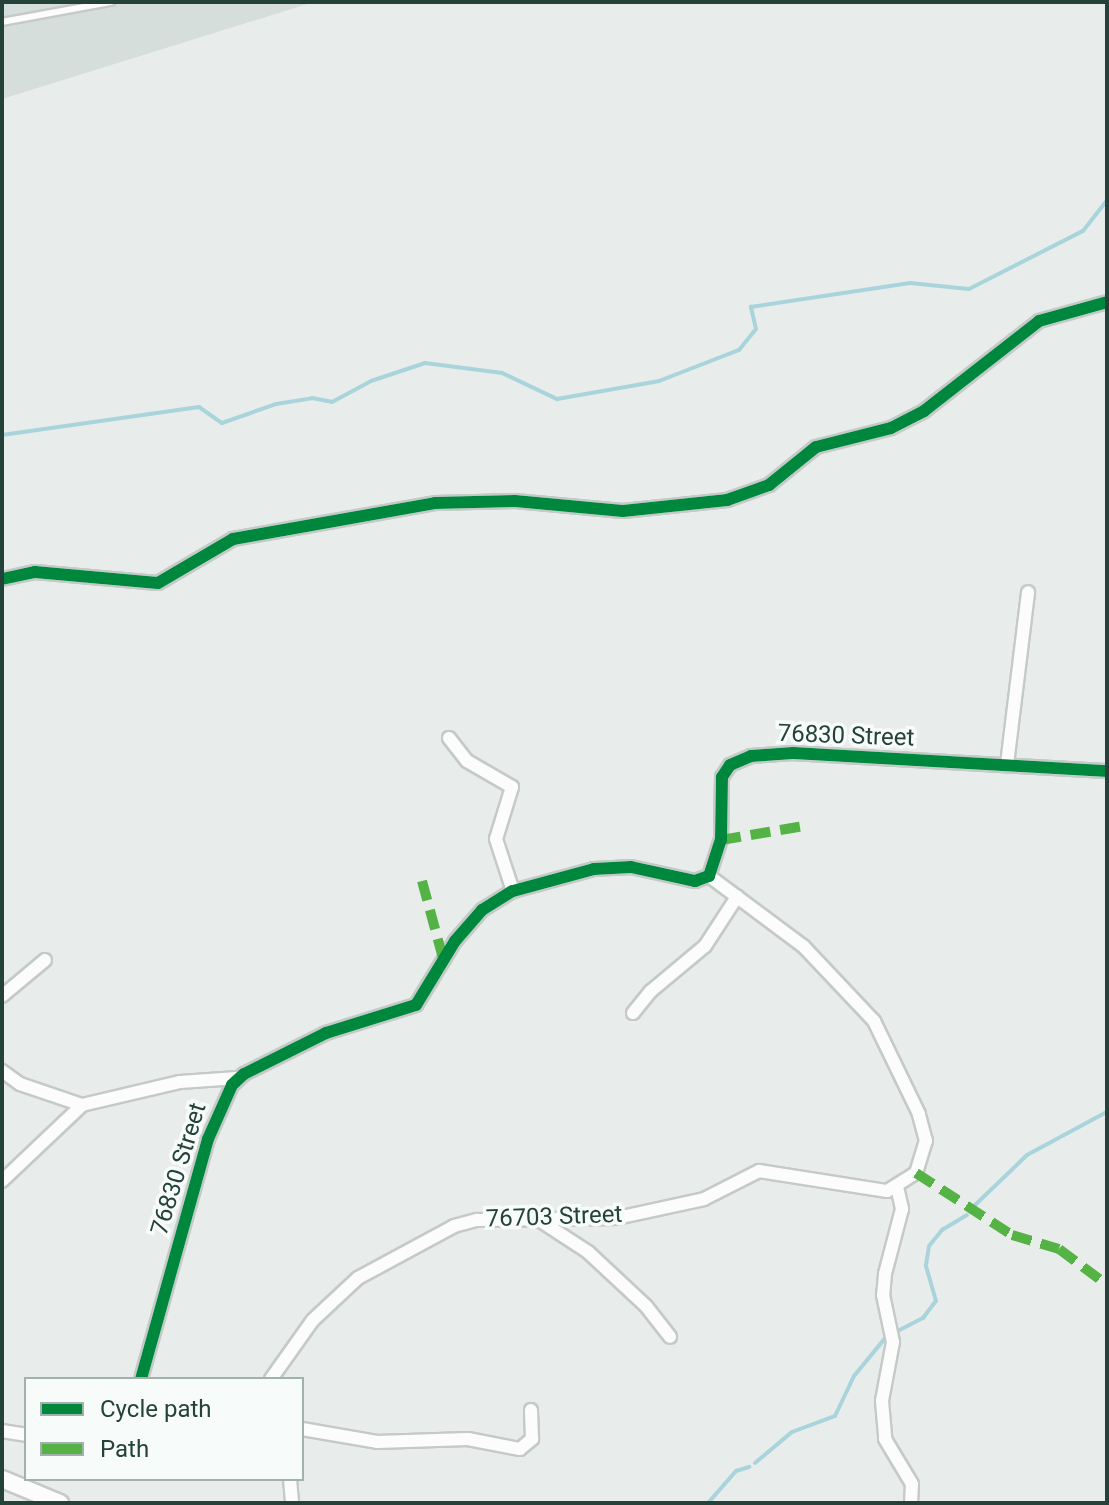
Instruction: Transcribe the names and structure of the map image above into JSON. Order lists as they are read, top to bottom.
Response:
{
  "streets": {
    "street": ["76830 Street", "76703 Street"]
  },
  "legend": ["Cycle path", "Path"]
}
